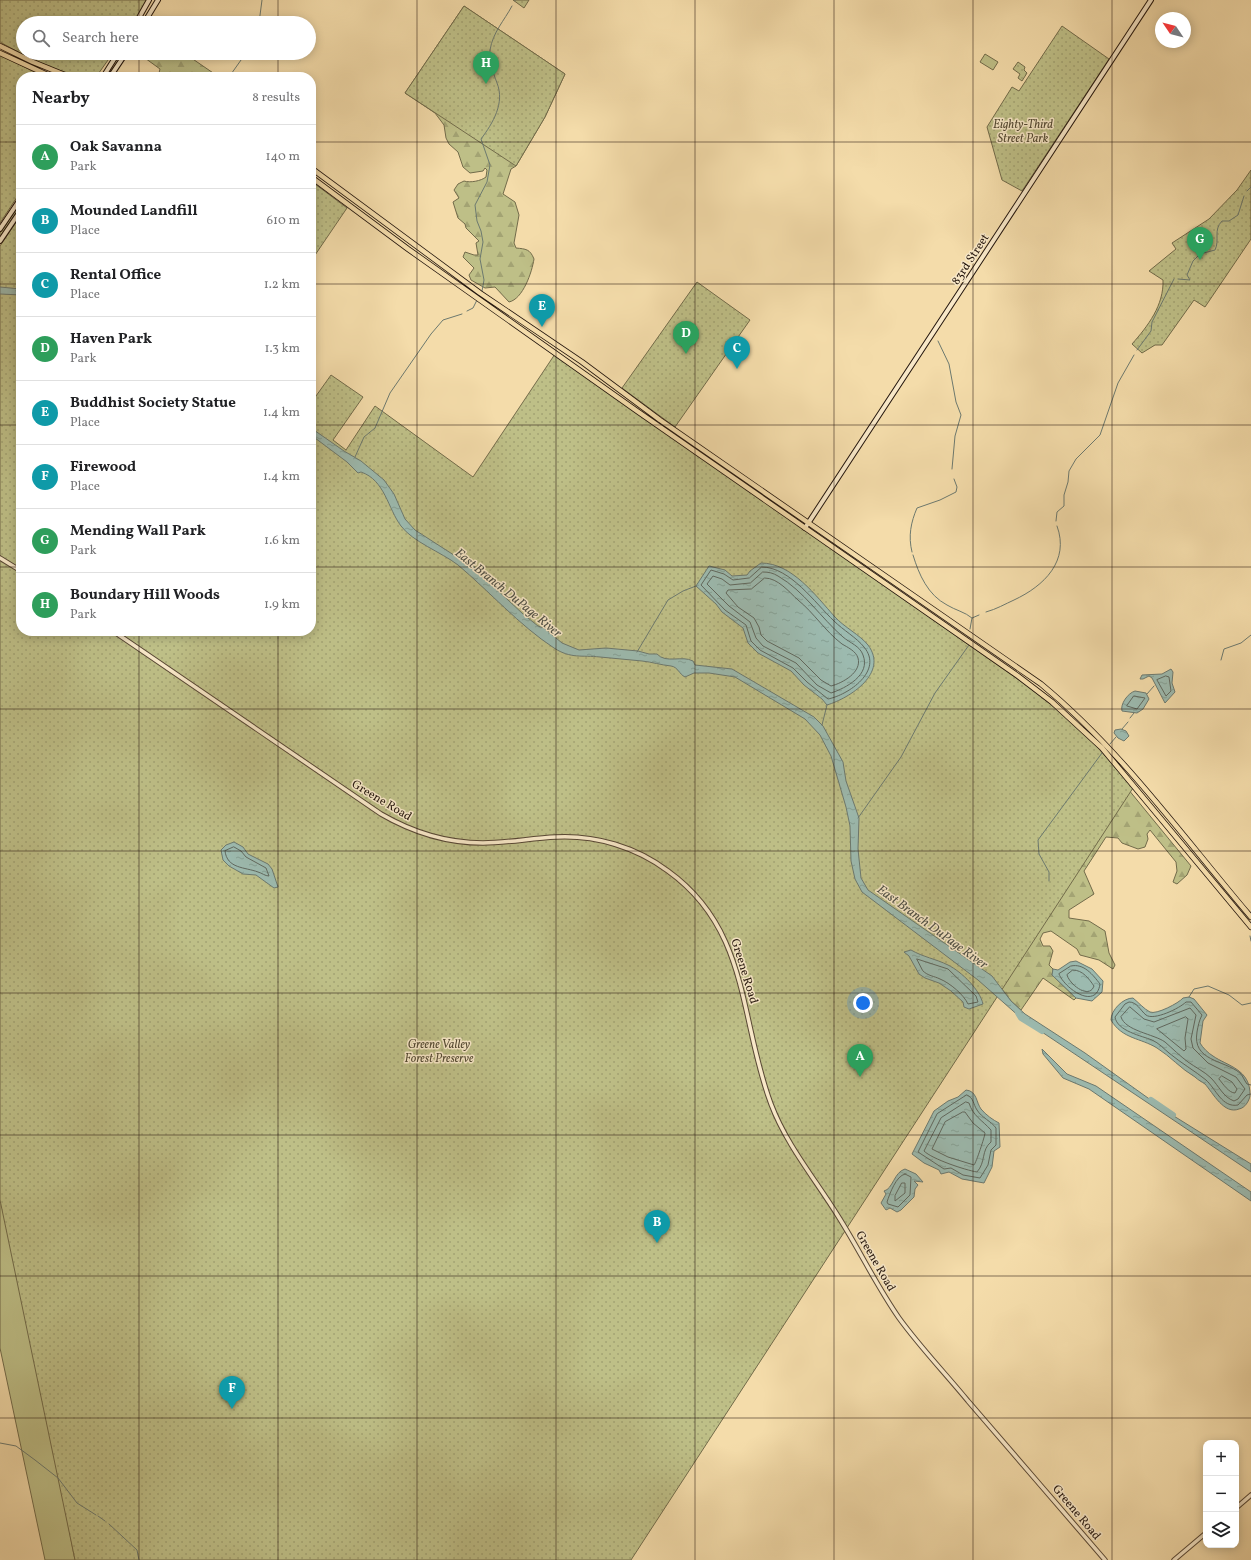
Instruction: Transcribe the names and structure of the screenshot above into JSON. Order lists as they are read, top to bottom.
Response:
{
  "streets": {
    "main road": ["83rd Street"],
    "street": ["Greene Road"]
  },
  "water": ["East Branch DuPage River"],
  "parks": ["Eighty-Third Street Park", "Greene Valley Forest Preserve"],
  "north": "top left",
  "page": {
    "search": "Search here",
    "pins": [
      "H",
      "G",
      "E",
      "D",
      "C",
      "A",
      "B",
      "F"
    ],
    "heading": ["Nearby", "8 results"],
    "list": [
      {
        "mark": "A",
        "name": "Oak Savanna",
        "note": "Park",
        "value": "140 m"
      },
      {
        "mark": "B",
        "name": "Mounded Landfill",
        "note": "Place",
        "value": "610 m"
      },
      {
        "mark": "C",
        "name": "Rental Office",
        "note": "Place",
        "value": "1.2 km"
      },
      {
        "mark": "D",
        "name": "Haven Park",
        "note": "Park",
        "value": "1.3 km"
      },
      {
        "mark": "E",
        "name": "Buddhist Society Statue",
        "note": "Place",
        "value": "1.4 km"
      },
      {
        "mark": "F",
        "name": "Firewood",
        "note": "Place",
        "value": "1.4 km"
      },
      {
        "mark": "G",
        "name": "Mending Wall Park",
        "note": "Park",
        "value": "1.6 km"
      },
      {
        "mark": "H",
        "name": "Boundary Hill Woods",
        "note": "Park",
        "value": "1.9 km"
      }
    ],
    "map_buttons": ["+", "−"]
  }
}
